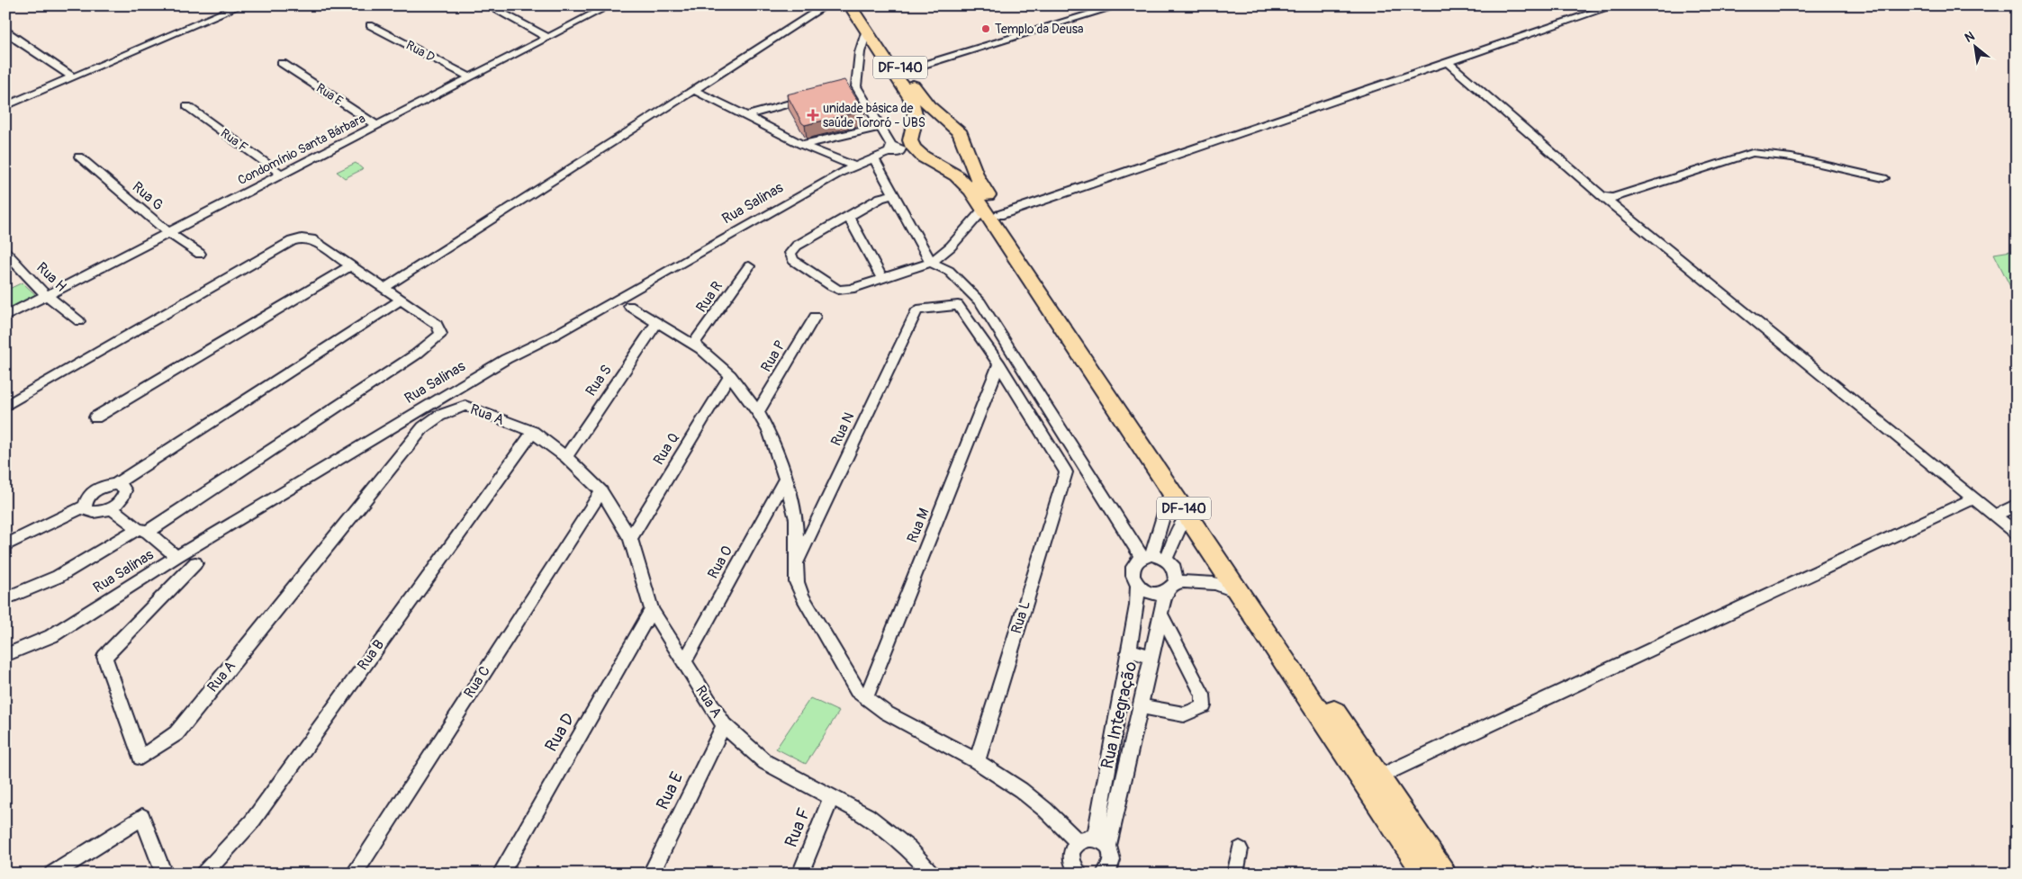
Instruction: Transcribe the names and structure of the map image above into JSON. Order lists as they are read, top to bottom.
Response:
{
  "streets": {
    "main road": ["DF-140"],
    "street": [
      "Rua D",
      "Rua E",
      "Rua F",
      "Condomínio Santa Bárbara",
      "Rua G",
      "Rua Salinas",
      "Rua H",
      "Rua R",
      "Rua P",
      "Rua S",
      "Rua A",
      "Rua N",
      "Rua Q",
      "Rua M",
      "Rua O",
      "Rua L",
      "Rua B",
      "Rua C",
      "Rua Integração"
    ]
  },
  "crossings": [
    ["Rua D", "Condomínio Santa Bárbara"],
    ["Rua D", "Rua A"],
    ["DF-140", "Rua Salinas"],
    ["Rua E", "Condomínio Santa Bárbara"],
    ["Rua E", "Rua A"],
    ["Rua F", "Condomínio Santa Bárbara"],
    ["Rua F", "Rua A"],
    ["Condomínio Santa Bárbara", "Rua G"],
    ["Condomínio Santa Bárbara", "Rua H"],
    ["Rua S", "Rua A"],
    ["Rua A", "Rua Q"],
    ["Rua A", "Rua O"],
    ["Rua A", "Rua B"],
    ["Rua A", "Rua C"],
    ["Rua N", "Rua M"],
    ["Rua N", "Rua L"],
    ["Rua M", "Rua L"]
  ],
  "places": {
    "other": ["Templo da Deusa"],
    "health": ["unidade básica de saúde Tororó - UBS"]
  },
  "north": "top left"
}
